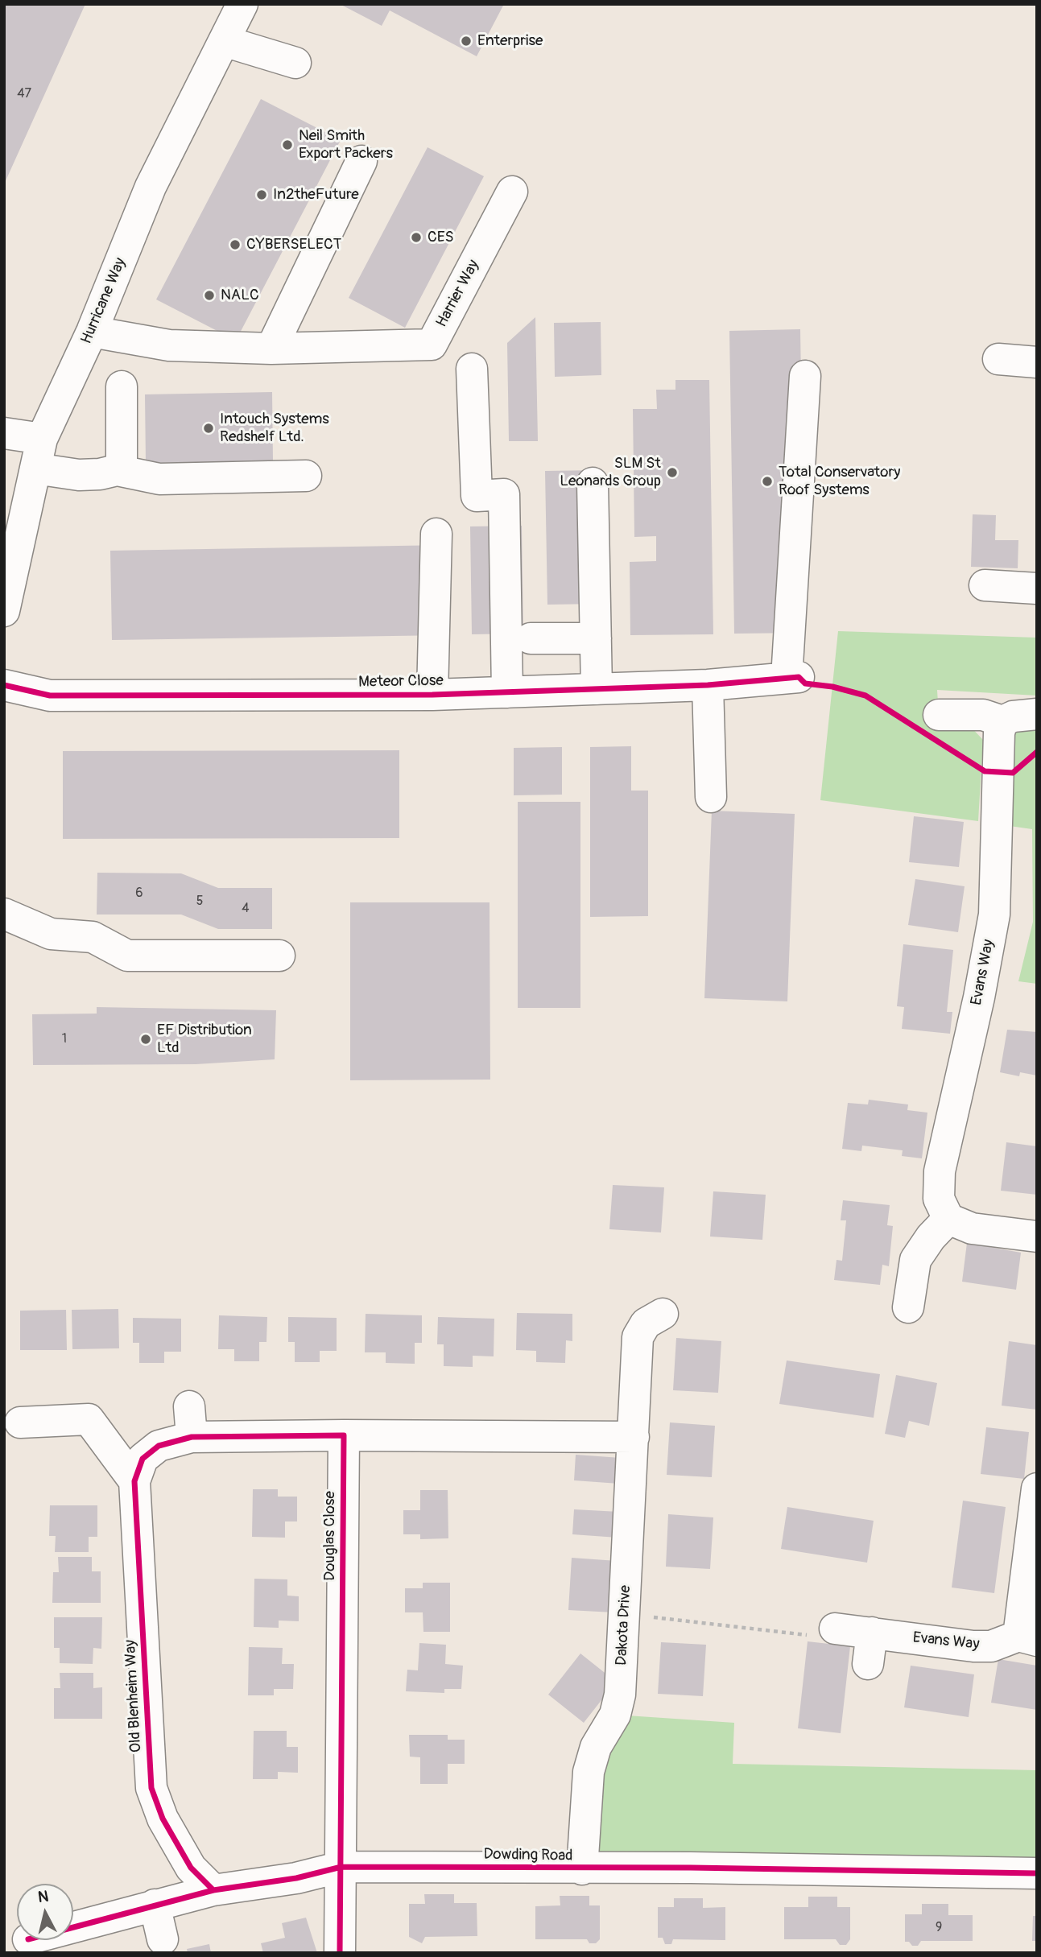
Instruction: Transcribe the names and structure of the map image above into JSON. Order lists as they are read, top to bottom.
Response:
{
  "streets": {
    "street": [
      "Harrier Way",
      "Hurricane Way",
      "Meteor Close",
      "Evans Way",
      "Douglas Close",
      "Dakota Drive",
      "Old Blenheim Way",
      "Dowding Road"
    ]
  },
  "crossings": [
    ["Harrier Way", "Hurricane Way"],
    ["Douglas Close", "Dowding Road"],
    ["Dakota Drive", "Dowding Road"],
    ["Old Blenheim Way", "Dowding Road"]
  ],
  "places": [
    "Enterprise",
    "Neil Smith Export Packers",
    "In2theFuture",
    "CES",
    "CYBERSELECT",
    "NALC",
    "Intouch Systems Redshelf Ltd.",
    "SLM St Leonards Group",
    "Total Conservatory Roof Systems",
    "EF Distribution Ltd"
  ],
  "house_numbers": [
    "47",
    "6",
    "5",
    "4",
    "1",
    "9"
  ],
  "north": "top"
}
